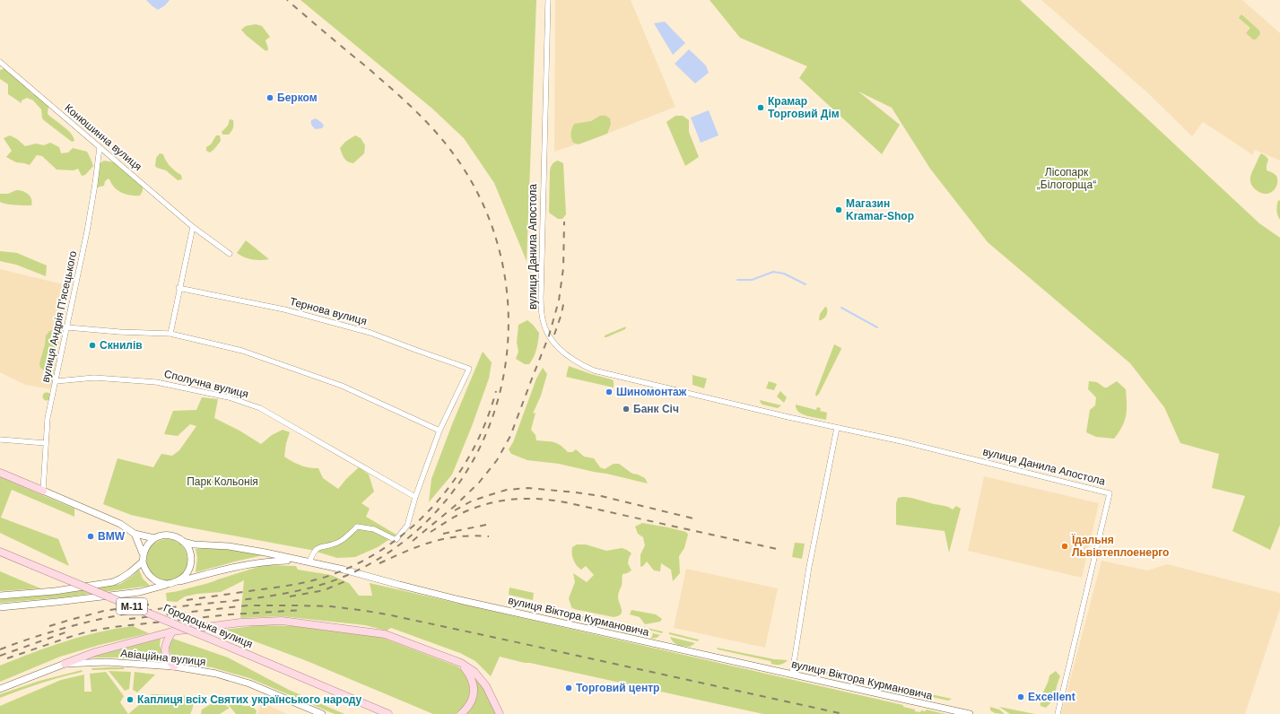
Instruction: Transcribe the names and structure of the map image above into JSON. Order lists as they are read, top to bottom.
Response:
{
  "streets": {
    "main road": ["М-11", "Городоцька вулиця"],
    "street": [
      "Конюшинна вулиця",
      "вулиця Данила Апостола",
      "Тернова вулиця",
      "вулиця Андрія Пʼясецького",
      "Сполучна вулиця",
      "вулиця Віктора Курмановича",
      "Авіаційна вулиця"
    ]
  },
  "crossings": [
    ["Конюшинна вулиця", "вулиця Андрія Пʼясецького"],
    ["вулиця Андрія Пʼясецького", "Сполучна вулиця"]
  ],
  "parks": ["Лісопарк „Білогорща“", "Парк Кольонія"],
  "places": [
    "Берком",
    "Крамар Торговий Дім",
    "Магазин Kramar-Shop",
    "Скнилів",
    "Шиномонтаж",
    "Банк Січ",
    "BMW",
    "Їдальня Львівтеплоенерго",
    "Торговий центр",
    "Excellent",
    "Каплиця всіх Святих українського народу"
  ]
}
